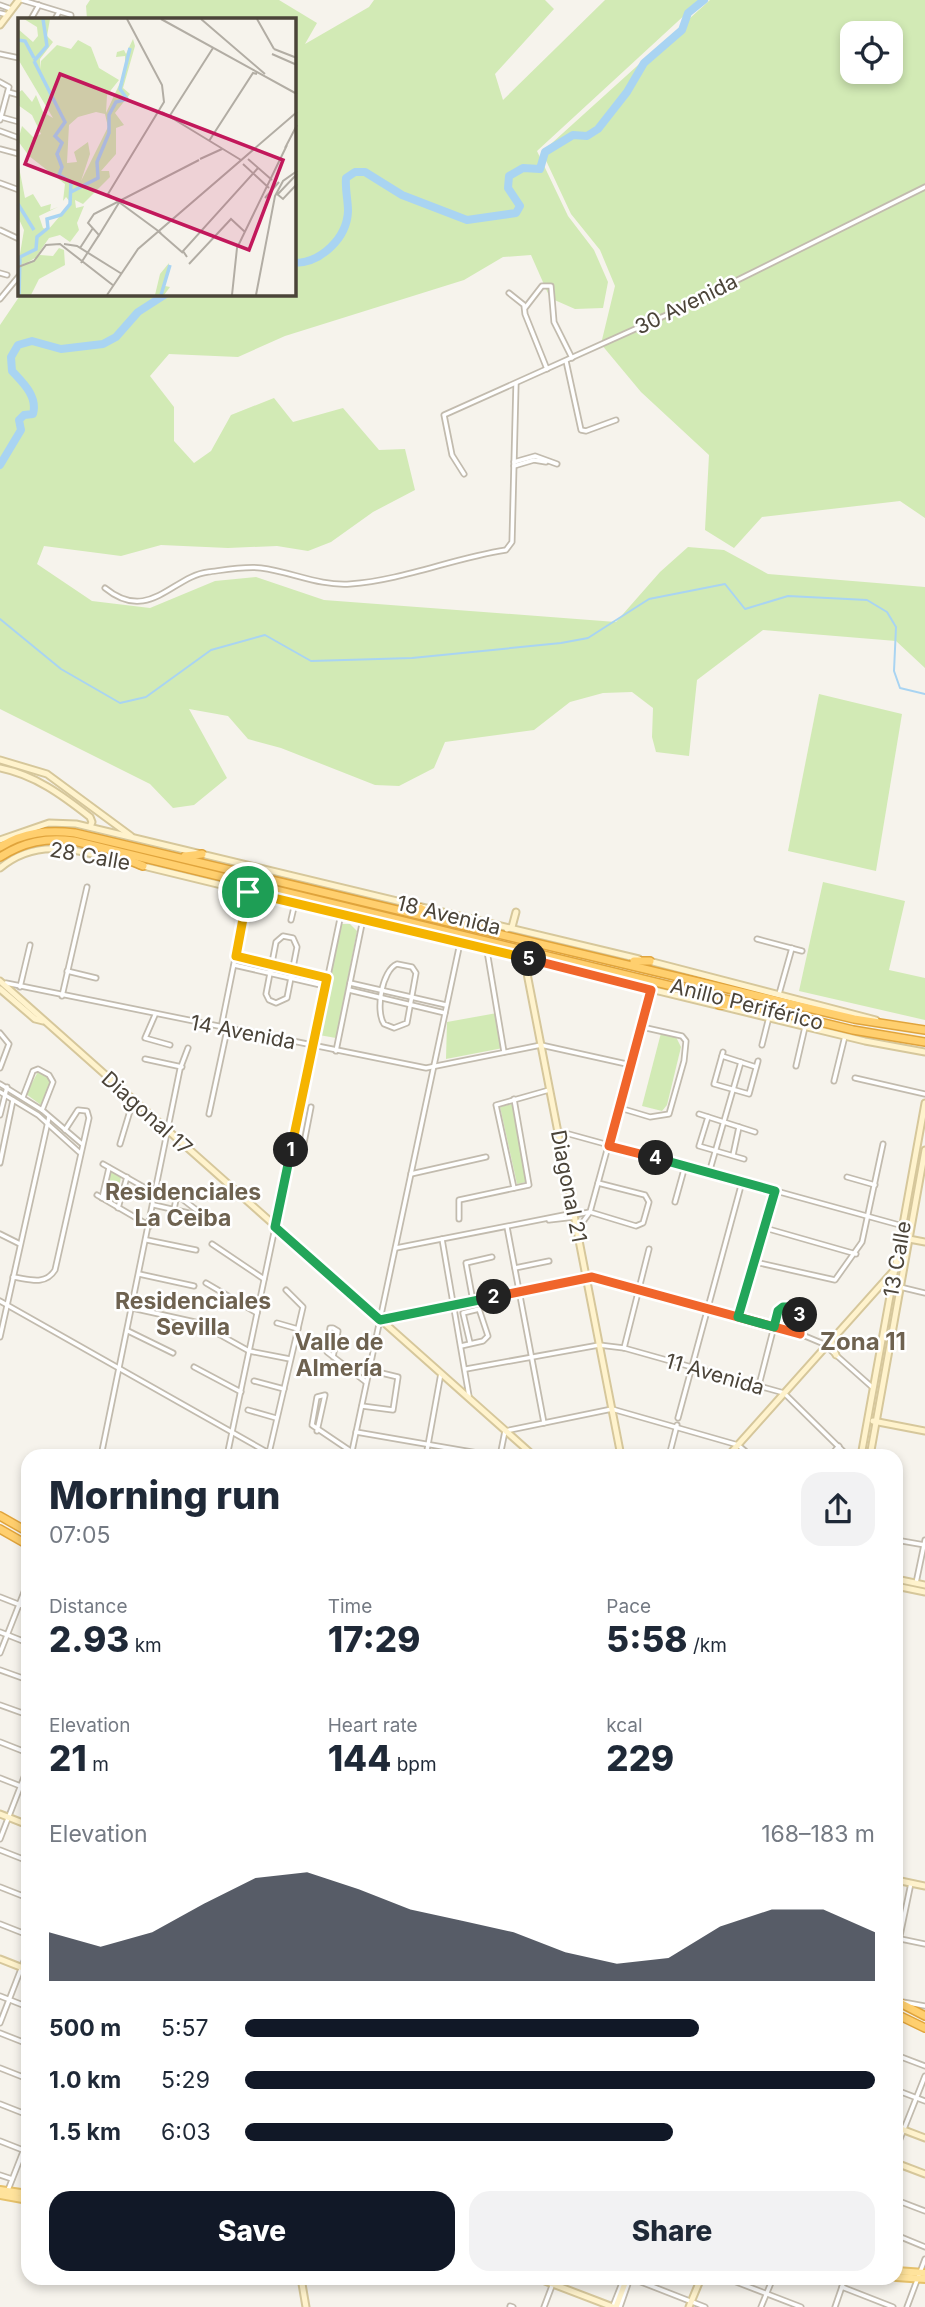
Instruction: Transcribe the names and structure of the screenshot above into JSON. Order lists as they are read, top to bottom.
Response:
{
  "streets": {
    "highway": ["Anillo Periférico"],
    "street": [
      "30 Avenida",
      "28 Calle",
      "18 Avenida",
      "14 Avenida",
      "Diagonal 17",
      "Diagonal 21",
      "13 Calle",
      "11 Avenida"
    ]
  },
  "crossings": [
    ["28 Calle", "Diagonal 21"],
    ["18 Avenida", "Anillo Periférico"],
    ["14 Avenida", "Diagonal 17"],
    ["14 Avenida", "Diagonal 21"],
    ["Diagonal 21", "11 Avenida"]
  ],
  "districts": [
    "Residenciales La Ceiba",
    "Residenciales Sevilla",
    "Zona 11",
    "Valle de Almería"
  ],
  "page": {
    "pins": [
      "5",
      "1",
      "4",
      "2",
      "3"
    ],
    "heading": ["Morning run", "07:05"],
    "stats": [
      ["Distance", "2.93 km"],
      ["Time", "17:29"],
      ["Pace", "5:58 /km"],
      ["Elevation", "21 m"],
      ["Heart rate", "144 bpm"],
      ["kcal", "229"]
    ],
    "chart": ["Elevation", "168–183 m"],
    "list": [
      {
        "name": "500 m",
        "note": "5:57"
      },
      {
        "name": "1.0 km",
        "note": "5:29"
      },
      {
        "name": "1.5 km",
        "note": "6:03"
      }
    ],
    "buttons": ["Save", "Share"]
  }
}
